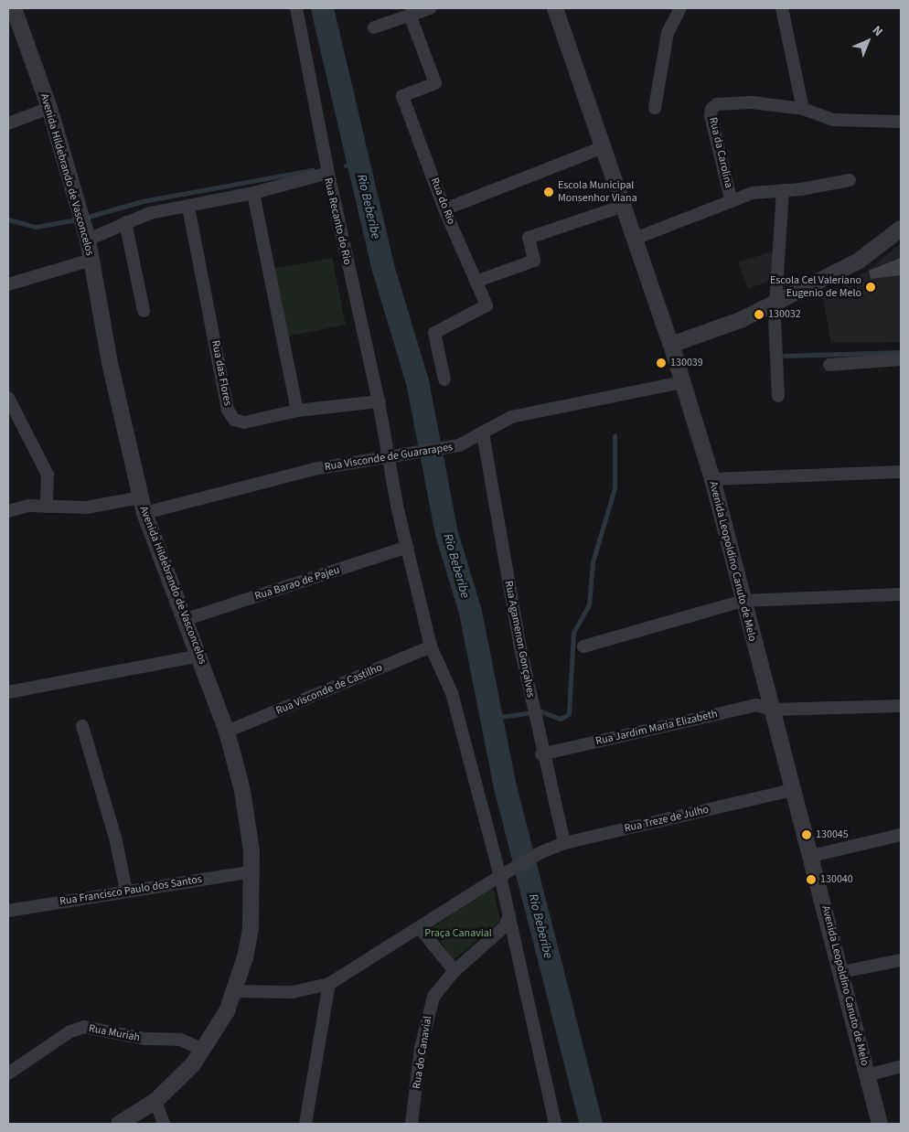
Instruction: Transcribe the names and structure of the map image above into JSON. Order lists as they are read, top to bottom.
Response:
{
  "streets": {
    "street": [
      "Rua da Carolina",
      "Avenida Hildebrando de Vasconcelos",
      "Rua do Rio",
      "Rua Recanto do Rio",
      "Rua das Flores",
      "Rua Visconde de Guararapes",
      "Avenida Leopoldino Canuto de Melo",
      "Rua Barao de Pajeu",
      "Rua Agamenon Gonçalves",
      "Rua Visconde de Castilho",
      "Rua Jardim Maria Elizabeth",
      "Rua Treze de Julho",
      "Rua Francisco Paulo dos Santos",
      "Rua Muriah",
      "Rua do Canavial"
    ]
  },
  "crossings": [
    ["Avenida Hildebrando de Vasconcelos", "Rua Recanto do Rio"],
    ["Avenida Hildebrando de Vasconcelos", "Rua Visconde de Guararapes"],
    ["Avenida Hildebrando de Vasconcelos", "Rua Barao de Pajeu"],
    ["Avenida Hildebrando de Vasconcelos", "Rua Visconde de Castilho"],
    ["Avenida Hildebrando de Vasconcelos", "Rua Treze de Julho"],
    ["Avenida Hildebrando de Vasconcelos", "Rua Francisco Paulo dos Santos"],
    ["Avenida Hildebrando de Vasconcelos", "Rua Muriah"],
    ["Rua Recanto do Rio", "Rua das Flores"],
    ["Rua Recanto do Rio", "Rua Visconde de Guararapes"],
    ["Rua Recanto do Rio", "Rua Barao de Pajeu"],
    ["Rua Recanto do Rio", "Rua Visconde de Castilho"],
    ["Rua Recanto do Rio", "Rua Treze de Julho"],
    ["Rua Visconde de Guararapes", "Avenida Leopoldino Canuto de Melo"],
    ["Rua Visconde de Guararapes", "Rua Agamenon Gonçalves"],
    ["Avenida Leopoldino Canuto de Melo", "Rua Jardim Maria Elizabeth"],
    ["Avenida Leopoldino Canuto de Melo", "Rua Treze de Julho"],
    ["Rua Agamenon Gonçalves", "Rua Jardim Maria Elizabeth"],
    ["Rua Agamenon Gonçalves", "Rua Treze de Julho"]
  ],
  "water": ["Rio Beberibe"],
  "parks": ["Praça Canavial"],
  "places": [
    "Escola Municipal Monsenhor Viana",
    "Escola Cel Valeriano Eugenio de Melo",
    "130032",
    "130039",
    "130045",
    "130040"
  ],
  "north": "top right"
}
